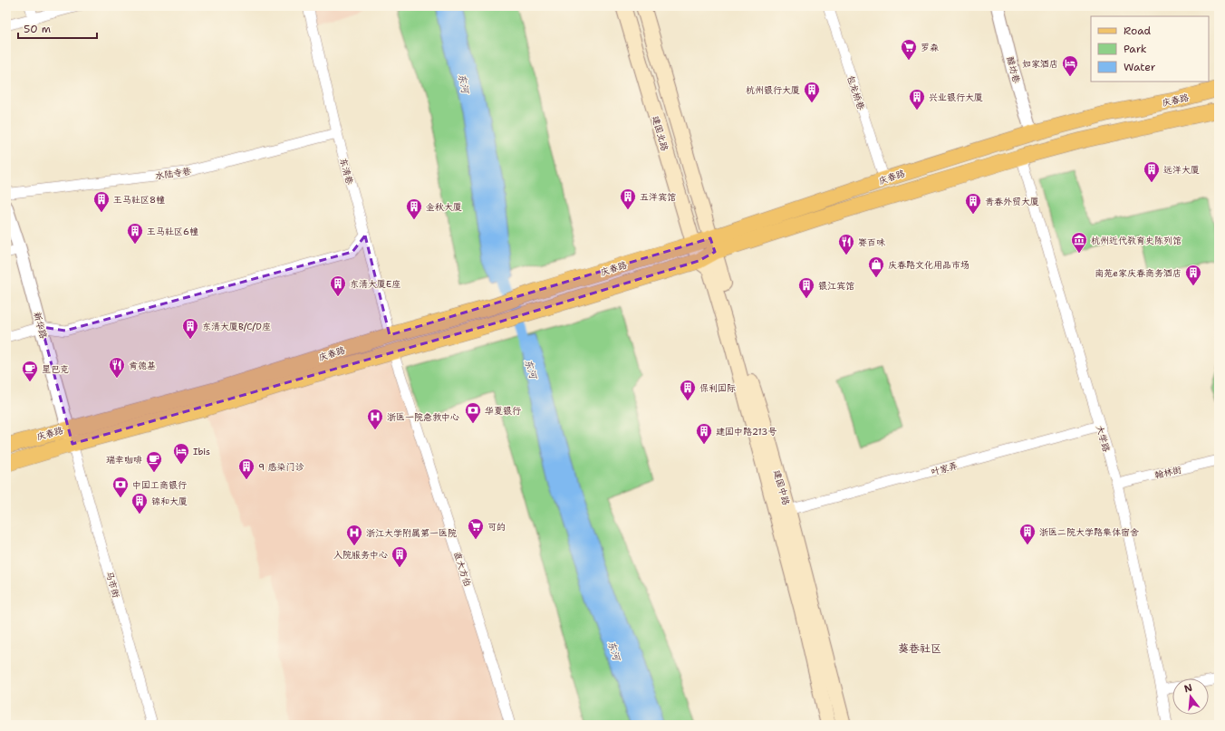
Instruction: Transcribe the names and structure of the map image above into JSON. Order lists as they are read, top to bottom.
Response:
{
  "streets": {
    "main road": ["庆春路", "建国北路", "建国中路"],
    "street": [
      "醋坊巷",
      "包龙桥巷",
      "东清巷",
      "水陆寺巷",
      "新华路",
      "大学路",
      "叶家弄",
      "翰林街",
      "直大方伯",
      "马市街"
    ]
  },
  "crossings": [
    ["醋坊巷", "庆春路"],
    ["包龙桥巷", "庆春路"],
    ["庆春路", "建国北路"],
    ["庆春路", "东清巷"],
    ["庆春路", "新华路"],
    ["庆春路", "大学路"],
    ["庆春路", "建国中路"],
    ["庆春路", "直大方伯"],
    ["庆春路", "马市街"],
    ["建国北路", "建国中路"],
    ["东清巷", "水陆寺巷"],
    ["新华路", "马市街"],
    ["大学路", "叶家弄"],
    ["大学路", "翰林街"],
    ["叶家弄", "建国中路"]
  ],
  "districts": ["葵巷社区"],
  "water": ["东河"],
  "places": {
    "supermarket": ["罗森", "可的"],
    "hotel": ["如家酒店", "Ibis"],
    "building": [
      "杭州银行大厦",
      "兴业银行大厦",
      "远洋大厦",
      "五洋宾馆",
      "王马社区8幢",
      "青春外贸大厦",
      "金秋大厦",
      "王马社区6幢",
      "南苑e家庆春商务酒店",
      "东清大厦E座",
      "银江宾馆",
      "东清大厦B/C/D座",
      "保利国际",
      "建国中路213号",
      "9 感染门诊",
      "锦和大厦",
      "浙医二院大学路集体宿舍",
      "入院服务中心"
    ],
    "museum": ["杭州近代教育史陈列馆"],
    "restaurant": ["赛百味", "肯德基"],
    "shop": ["庆春路文化用品市场"],
    "cafe": ["星巴克", "瑞幸咖啡"],
    "bank": ["华夏银行", "中国工商银行"],
    "hospital": ["浙医一院急救中心", "浙江大学附属第一医院"]
  },
  "legend": ["Road", "Park", "Water"],
  "scale_bar": "50 m",
  "north": "top"
}
